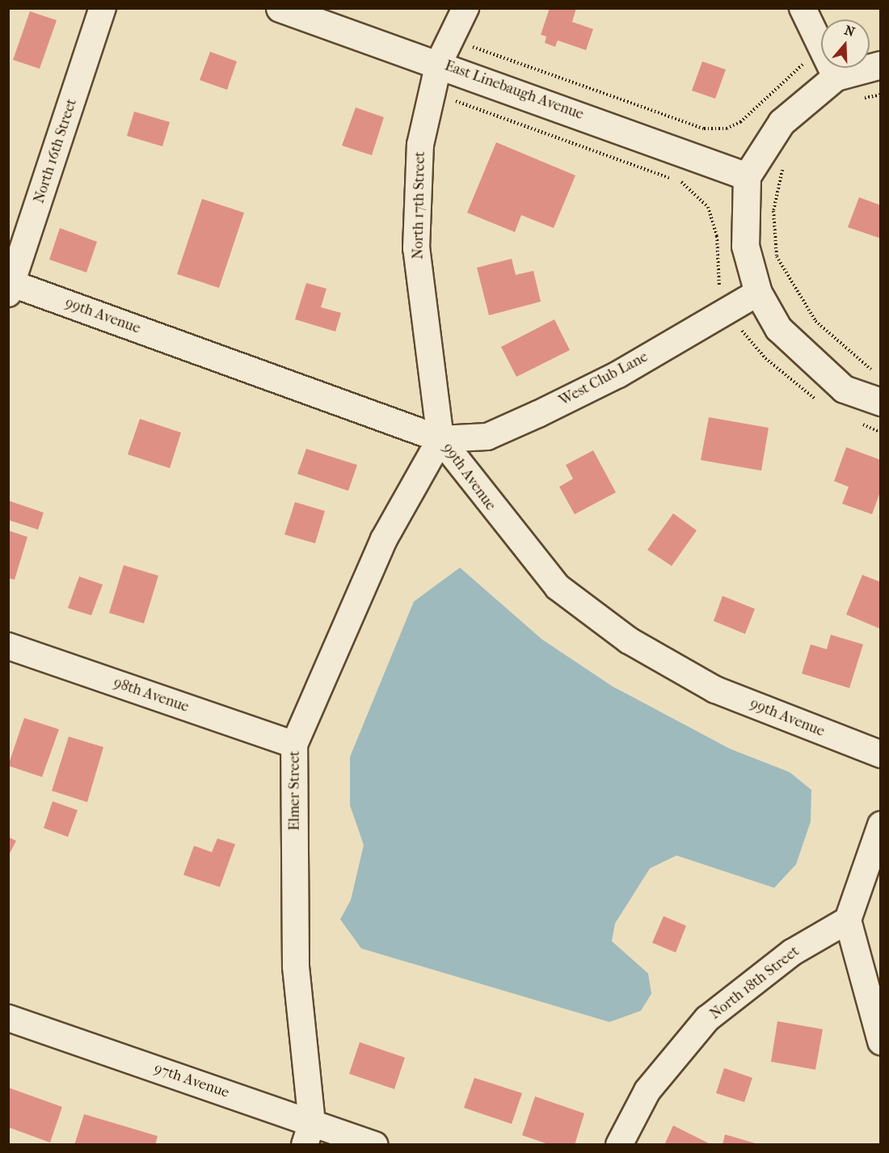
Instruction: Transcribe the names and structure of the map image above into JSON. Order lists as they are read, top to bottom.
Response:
{
  "streets": {
    "street": [
      "East Linebaugh Avenue",
      "North 16th Street",
      "North 17th Street",
      "99th Avenue",
      "West Club Lane",
      "98th Avenue",
      "Elmer Street",
      "North 18th Street",
      "97th Avenue"
    ]
  },
  "crossings": [
    ["East Linebaugh Avenue", "North 17th Street"],
    ["North 16th Street", "99th Avenue"],
    ["North 17th Street", "99th Avenue"],
    ["North 17th Street", "West Club Lane"],
    ["North 17th Street", "Elmer Street"],
    ["99th Avenue", "West Club Lane"],
    ["99th Avenue", "Elmer Street"],
    ["West Club Lane", "Elmer Street"],
    ["98th Avenue", "Elmer Street"],
    ["Elmer Street", "97th Avenue"]
  ],
  "north": "top"
}
